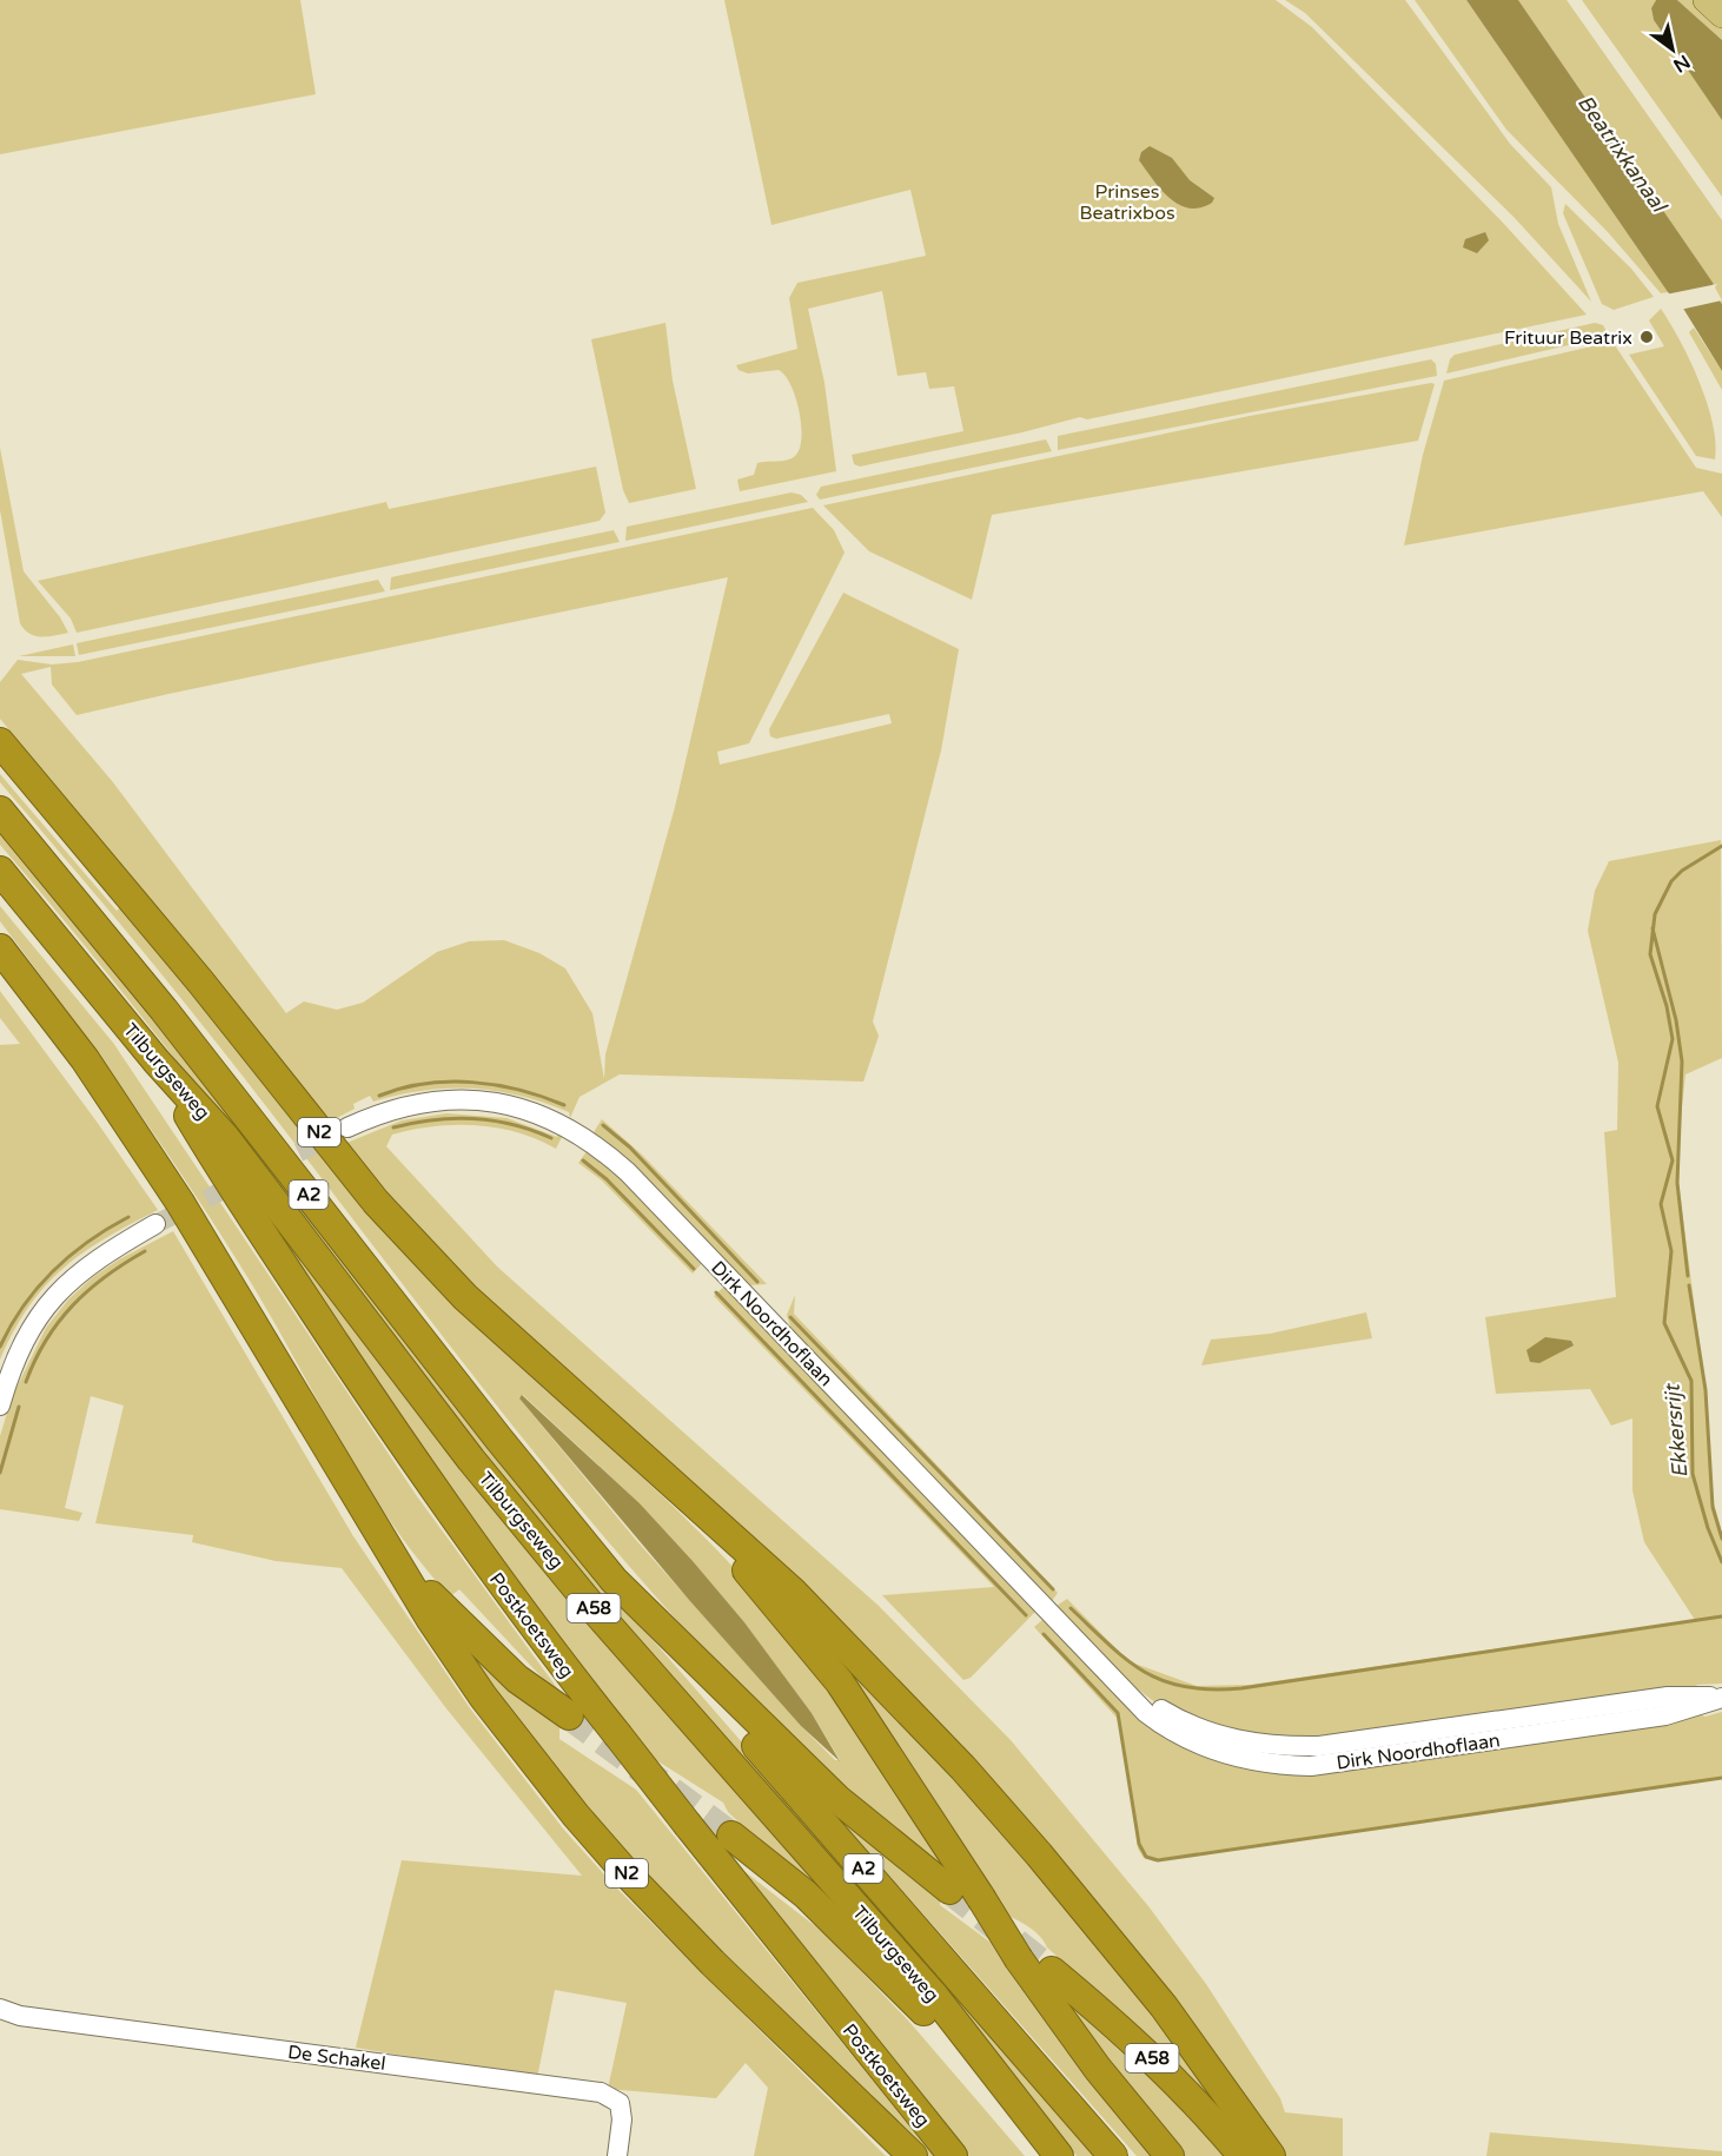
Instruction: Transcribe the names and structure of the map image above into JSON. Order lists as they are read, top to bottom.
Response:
{
  "streets": {
    "highway": [
      "Tilburgseweg",
      "N2",
      "A2",
      "A58",
      "Postkoetsweg"
    ],
    "street": ["Dirk Noordhoflaan", "De Schakel"]
  },
  "crossings": [
    ["Tilburgseweg", "A2"],
    ["Tilburgseweg", "Postkoetsweg"],
    ["N2", "A58"],
    ["N2", "Postkoetsweg"]
  ],
  "water": ["Beatrixkanaal", "Ekkersrijt"],
  "parks": ["Prinses Beatrixbos"],
  "places": ["Frituur Beatrix"],
  "north": "bottom right"
}
